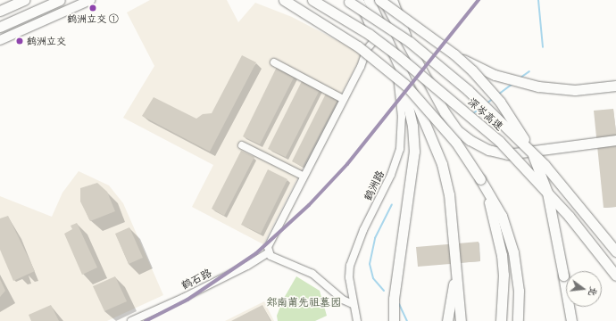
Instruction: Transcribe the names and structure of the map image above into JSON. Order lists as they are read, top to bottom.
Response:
{
  "streets": {
    "highway": ["深岑高速"],
    "street": ["鹤洲路", "鹤石路"]
  },
  "parks": ["郑南莆先祖墓园"],
  "places": ["鹤洲立交 ①", "鹤洲立交"],
  "north": "right"
}
